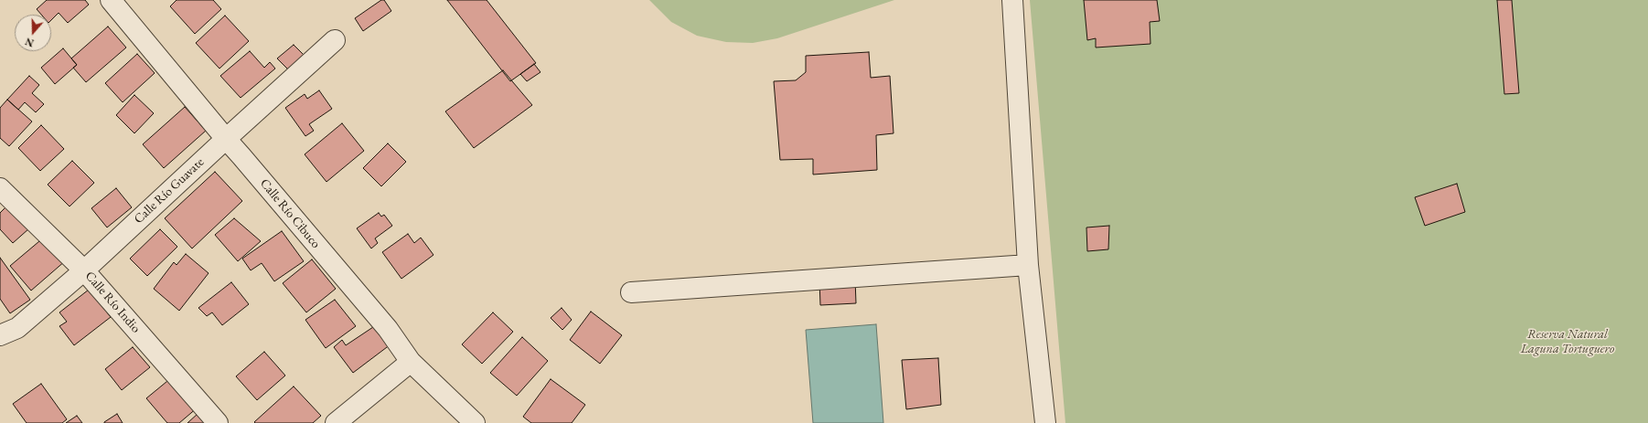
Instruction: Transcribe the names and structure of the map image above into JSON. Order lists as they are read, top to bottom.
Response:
{
  "streets": {
    "street": ["Calle Río Guavate", "Calle Río Cibuco", "Calle Río Indio"]
  },
  "crossings": [
    ["Calle Río Guavate", "Calle Río Cibuco"],
    ["Calle Río Guavate", "Calle Río Indio"]
  ],
  "parks": ["Reserva Natural Laguna Tortuguero"],
  "north": "bottom"
}
